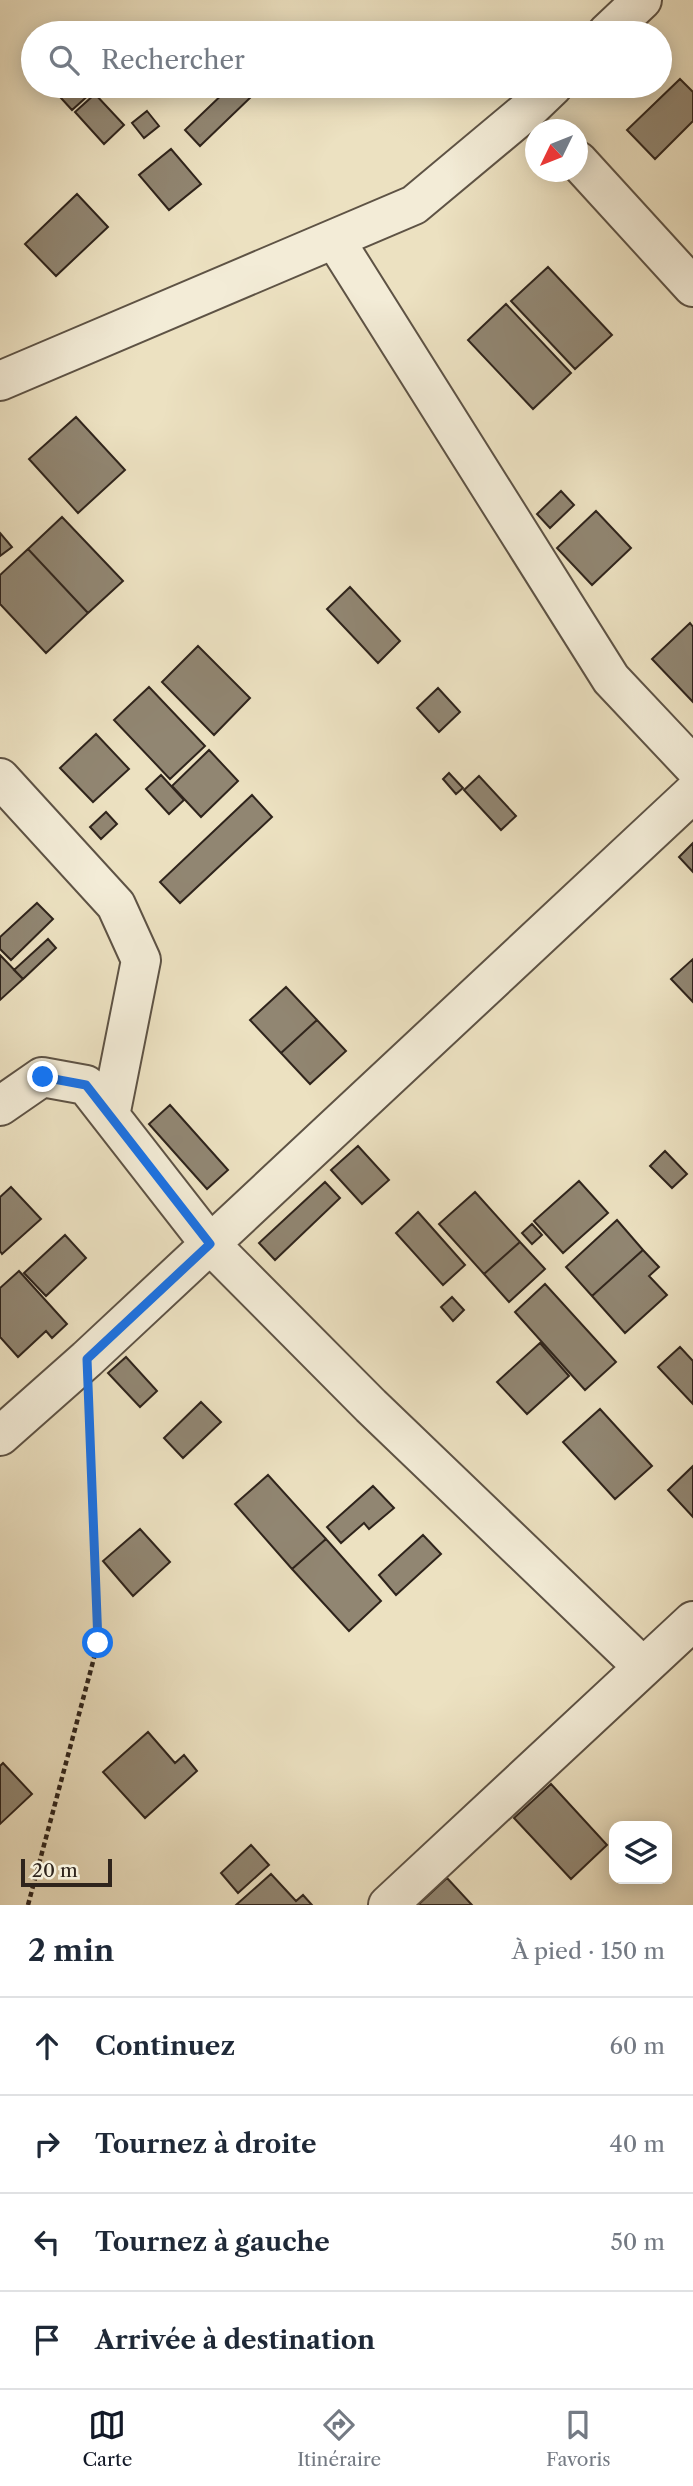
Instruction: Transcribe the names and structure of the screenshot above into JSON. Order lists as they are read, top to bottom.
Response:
{
  "scale_bar": "20 m",
  "north": "bottom left",
  "page": {
    "search": "Rechercher",
    "scale": "20 m",
    "heading": ["2 min", "À pied · 150 m"],
    "list": [
      ["Continuez", "60 m"],
      ["Tournez à droite", "40 m"],
      ["Tournez à gauche", "50 m"],
      "Arrivée à destination"
    ],
    "nav": ["Carte", "Itinéraire", "Favoris"]
  }
}
